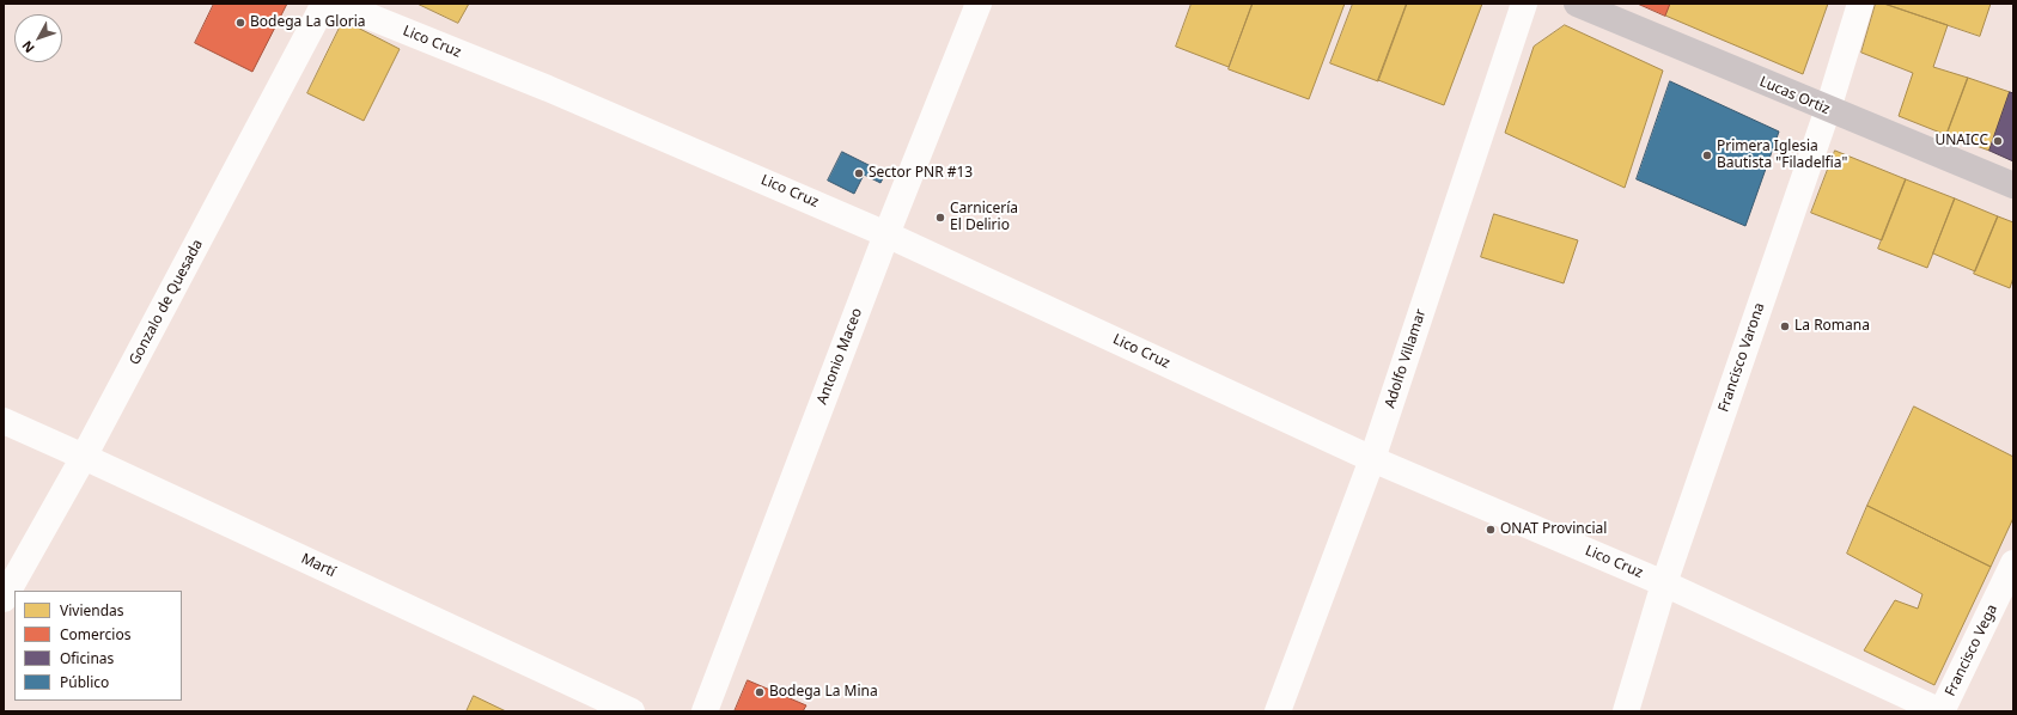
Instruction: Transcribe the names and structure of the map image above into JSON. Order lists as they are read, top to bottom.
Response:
{
  "streets": {
    "main road": ["Lucas Ortiz"],
    "street": [
      "Lico Cruz",
      "Gonzalo de Quesada",
      "Antonio Maceo",
      "Francisco Varona",
      "Adolfo Villamar",
      "Martí",
      "Francisco Vega"
    ]
  },
  "crossings": [
    ["Lico Cruz", "Antonio Maceo"],
    ["Lico Cruz", "Francisco Varona"],
    ["Lico Cruz", "Adolfo Villamar"],
    ["Lico Cruz", "Francisco Vega"],
    ["Lucas Ortiz", "Francisco Varona"],
    ["Gonzalo de Quesada", "Martí"]
  ],
  "places": [
    "Bodega La Gloria",
    "UNAICC",
    "Primera Iglesia Bautista \"Filadelfia\"",
    "Sector PNR #13",
    "Carnicería El Delirio",
    "La Romana",
    "ONAT Provincial",
    "Bodega La Mina"
  ],
  "legend": [
    "Viviendas",
    "Comercios",
    "Oficinas",
    "Público"
  ],
  "north": "bottom left"
}
